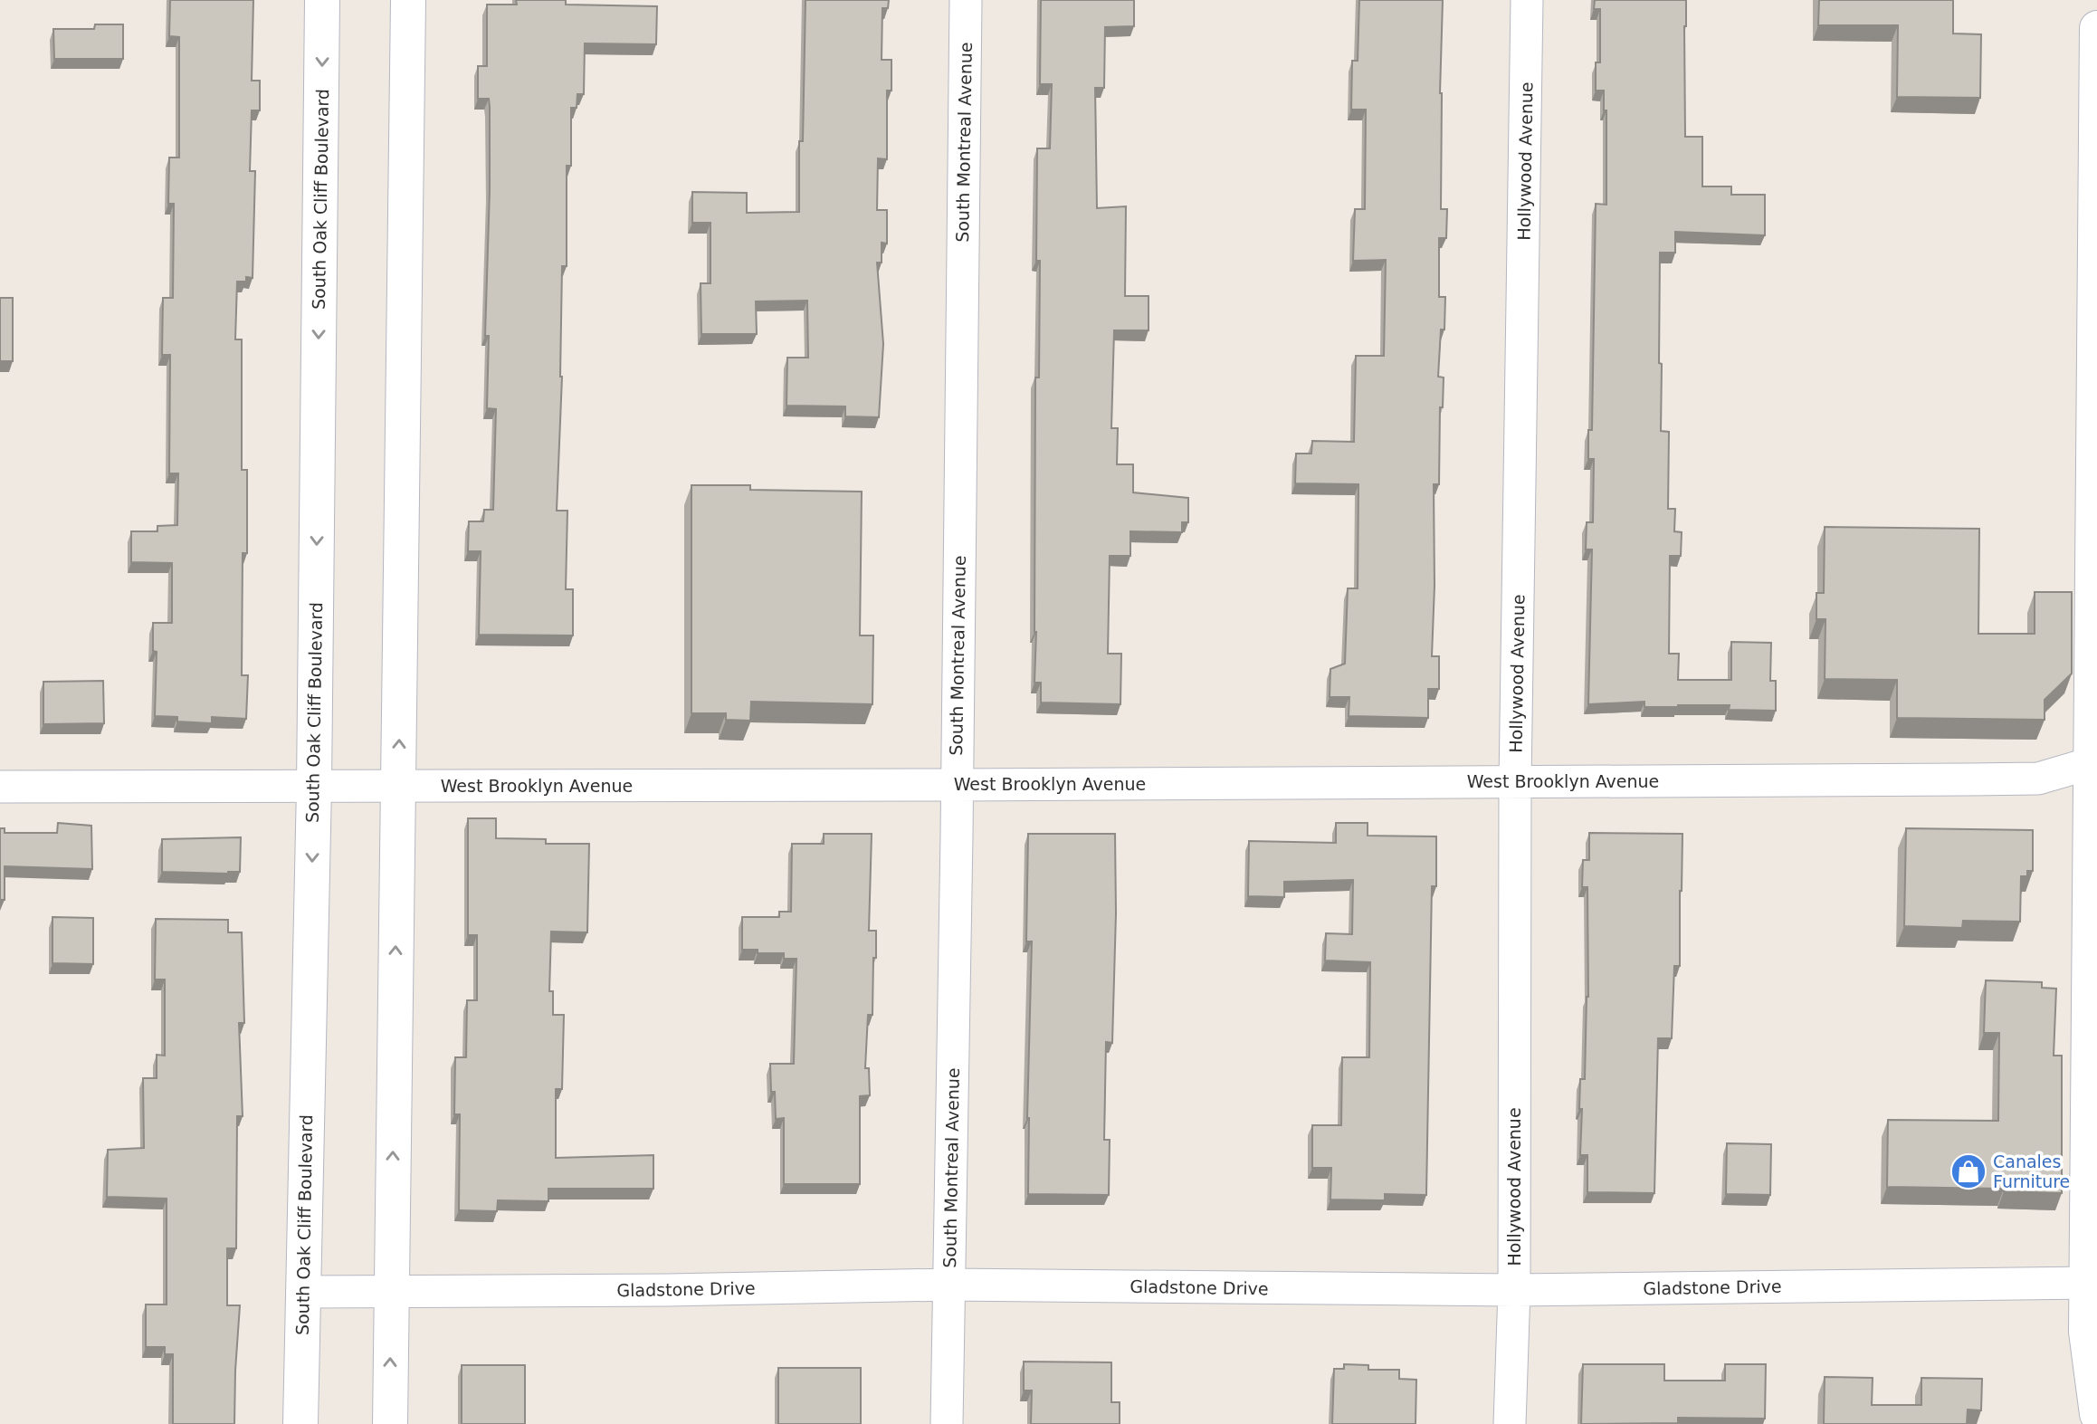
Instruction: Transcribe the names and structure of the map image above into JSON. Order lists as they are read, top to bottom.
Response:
{
  "streets": {
    "street": [
      "South Montreal Avenue",
      "Hollywood Avenue",
      "South Oak Cliff Boulevard",
      "West Brooklyn Avenue",
      "Gladstone Drive"
    ]
  },
  "crossings": [
    ["South Montreal Avenue", "West Brooklyn Avenue"],
    ["South Montreal Avenue", "Gladstone Drive"],
    ["Hollywood Avenue", "West Brooklyn Avenue"],
    ["Hollywood Avenue", "Gladstone Drive"],
    ["South Oak Cliff Boulevard", "West Brooklyn Avenue"],
    ["South Oak Cliff Boulevard", "Gladstone Drive"]
  ],
  "places": {
    "shop": ["Canales Furniture"]
  }
}
